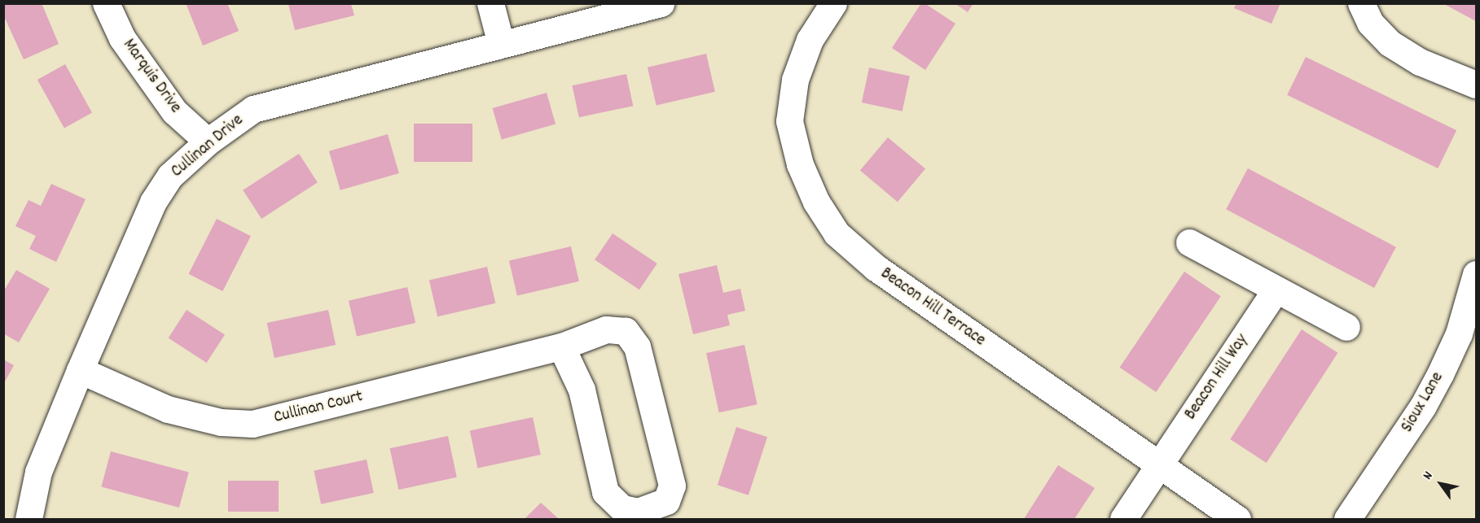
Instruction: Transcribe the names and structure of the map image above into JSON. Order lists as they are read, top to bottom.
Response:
{
  "streets": {
    "street": [
      "Marquis Drive",
      "Cullinan Drive",
      "Beacon Hill Terrace",
      "Beacon Hill Way",
      "Sioux Lane",
      "Cullinan Court"
    ]
  },
  "crossings": [
    ["Marquis Drive", "Cullinan Drive"],
    ["Cullinan Drive", "Cullinan Court"],
    ["Beacon Hill Terrace", "Beacon Hill Way"]
  ],
  "north": "top left"
}
